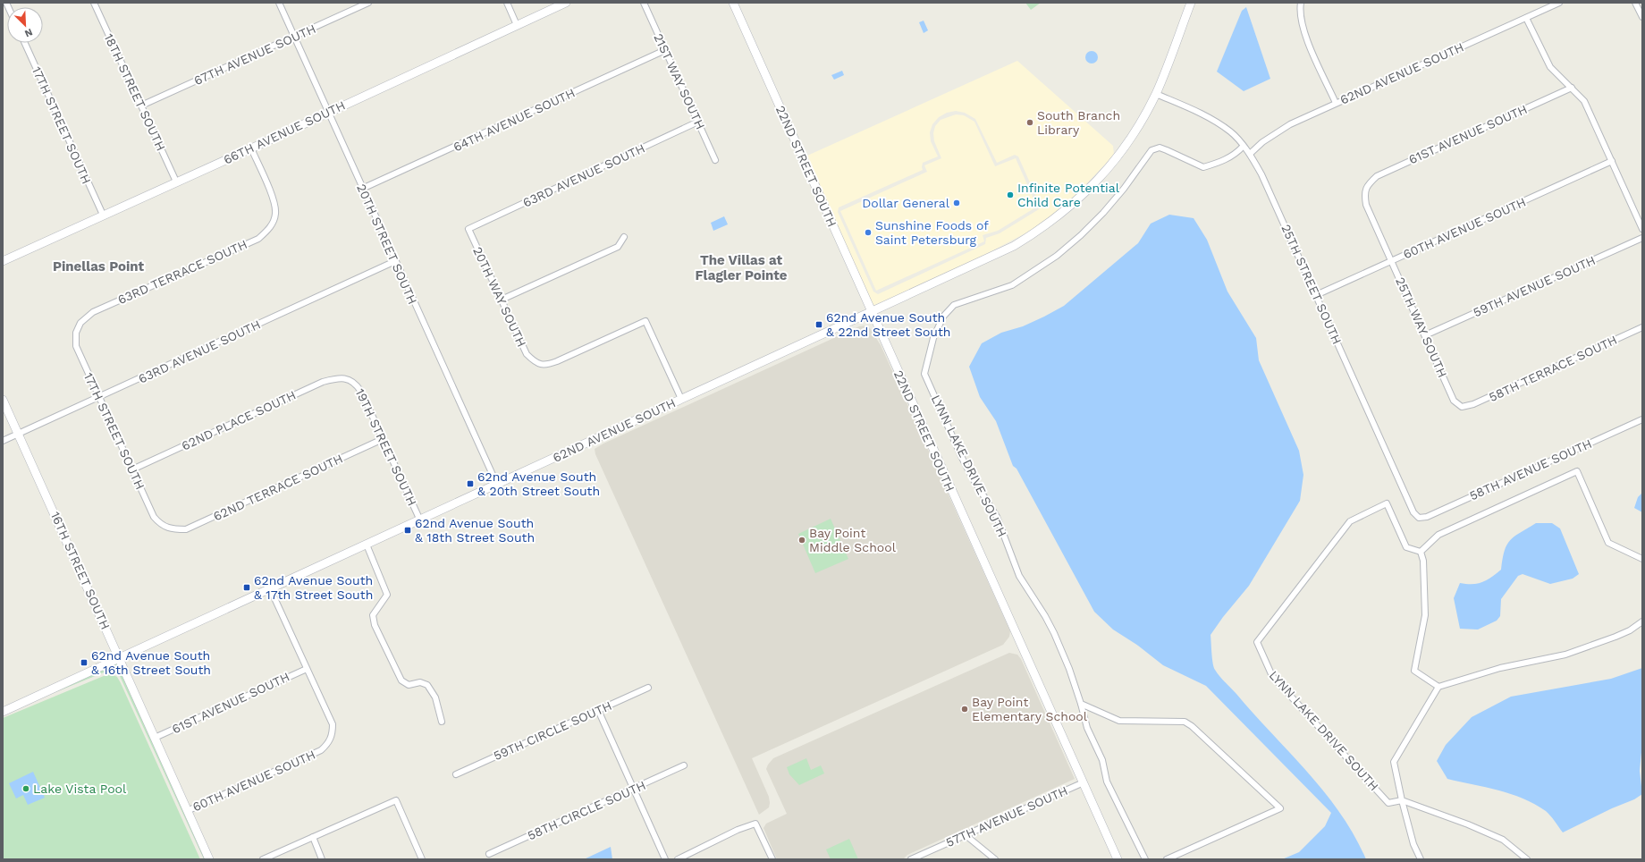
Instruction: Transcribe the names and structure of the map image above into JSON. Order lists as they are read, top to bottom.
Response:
{
  "streets": {
    "street": [
      "67TH AVENUE SOUTH",
      "62ND AVENUE SOUTH",
      "21ST WAY SOUTH",
      "18TH STREET SOUTH",
      "64TH AVENUE SOUTH",
      "17TH STREET SOUTH",
      "66TH AVENUE SOUTH",
      "61ST AVENUE SOUTH",
      "22ND STREET SOUTH",
      "63RD AVENUE SOUTH",
      "60TH AVENUE SOUTH",
      "20TH STREET SOUTH",
      "63RD TERRACE SOUTH",
      "25TH STREET SOUTH",
      "59TH AVENUE SOUTH",
      "20TH WAY SOUTH",
      "25TH WAY SOUTH",
      "58TH TERRACE SOUTH",
      "62ND PLACE SOUTH",
      "19TH STREET SOUTH",
      "LYNN LAKE DRIVE SOUTH",
      "58TH AVENUE SOUTH",
      "62ND TERRACE SOUTH",
      "16TH STREET SOUTH",
      "59TH CIRCLE SOUTH",
      "58TH CIRCLE SOUTH",
      "57TH AVENUE SOUTH"
    ]
  },
  "crossings": [
    ["67TH AVENUE SOUTH", "18TH STREET SOUTH"],
    ["67TH AVENUE SOUTH", "20TH STREET SOUTH"],
    ["62ND AVENUE SOUTH", "22ND STREET SOUTH"],
    ["62ND AVENUE SOUTH", "20TH STREET SOUTH"],
    ["62ND AVENUE SOUTH", "25TH STREET SOUTH"],
    ["62ND AVENUE SOUTH", "20TH WAY SOUTH"],
    ["62ND AVENUE SOUTH", "19TH STREET SOUTH"],
    ["62ND AVENUE SOUTH", "16TH STREET SOUTH"],
    ["21ST WAY SOUTH", "64TH AVENUE SOUTH"],
    ["21ST WAY SOUTH", "63RD AVENUE SOUTH"],
    ["18TH STREET SOUTH", "66TH AVENUE SOUTH"],
    ["64TH AVENUE SOUTH", "20TH STREET SOUTH"],
    ["17TH STREET SOUTH", "66TH AVENUE SOUTH"],
    ["17TH STREET SOUTH", "63RD AVENUE SOUTH"],
    ["17TH STREET SOUTH", "63RD TERRACE SOUTH"],
    ["17TH STREET SOUTH", "62ND PLACE SOUTH"],
    ["17TH STREET SOUTH", "62ND TERRACE SOUTH"],
    ["66TH AVENUE SOUTH", "20TH STREET SOUTH"],
    ["66TH AVENUE SOUTH", "63RD TERRACE SOUTH"],
    ["61ST AVENUE SOUTH", "60TH AVENUE SOUTH"],
    ["61ST AVENUE SOUTH", "25TH WAY SOUTH"],
    ["61ST AVENUE SOUTH", "16TH STREET SOUTH"],
    ["22ND STREET SOUTH", "57TH AVENUE SOUTH"],
    ["63RD AVENUE SOUTH", "20TH STREET SOUTH"],
    ["63RD AVENUE SOUTH", "20TH WAY SOUTH"],
    ["63RD AVENUE SOUTH", "16TH STREET SOUTH"],
    ["60TH AVENUE SOUTH", "25TH STREET SOUTH"],
    ["60TH AVENUE SOUTH", "25TH WAY SOUTH"],
    ["60TH AVENUE SOUTH", "16TH STREET SOUTH"],
    ["25TH STREET SOUTH", "LYNN LAKE DRIVE SOUTH"],
    ["25TH STREET SOUTH", "58TH AVENUE SOUTH"],
    ["59TH AVENUE SOUTH", "25TH WAY SOUTH"],
    ["25TH WAY SOUTH", "58TH TERRACE SOUTH"],
    ["62ND PLACE SOUTH", "19TH STREET SOUTH"],
    ["19TH STREET SOUTH", "62ND TERRACE SOUTH"]
  ],
  "districts": ["The Villas at Flagler Pointe", "Pinellas Point"],
  "places": {
    "other": [
      "South Branch Library",
      "Infinite Potential Child Care",
      "Dollar General",
      "Sunshine Foods of Saint Petersburg",
      "Bay Point Middle School",
      "Bay Point Elementary School",
      "Lake Vista Pool"
    ],
    "transit": [
      "62nd Avenue South & 22nd Street South",
      "62nd Avenue South & 20th Street South",
      "62nd Avenue South & 18th Street South",
      "62nd Avenue South & 17th Street South",
      "62nd Avenue South & 16th Street South"
    ]
  },
  "north": "bottom right"
}
